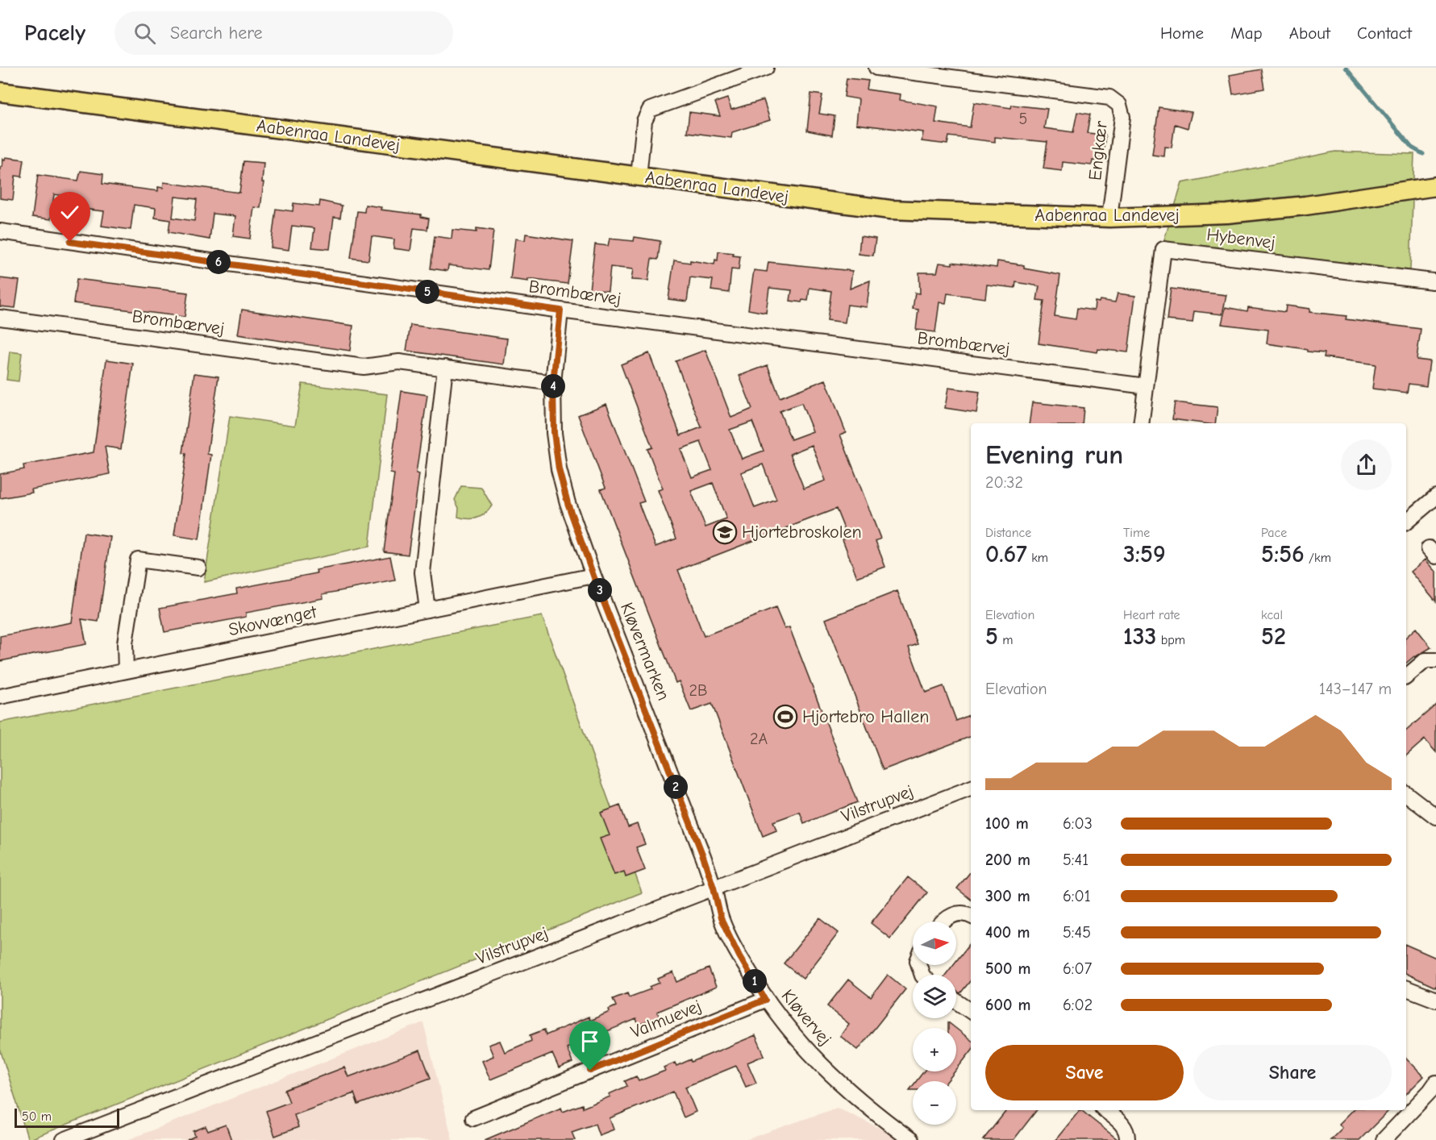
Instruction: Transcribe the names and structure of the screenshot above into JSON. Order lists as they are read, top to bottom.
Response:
{
  "streets": {
    "main road": ["Aabenraa Landevej"],
    "street": [
      "Engkær",
      "Hybenvej",
      "Brombærvej",
      "Skovvænget",
      "Kløvermarken",
      "Vilstrupvej",
      "Kløvervej",
      "Valmuevej"
    ]
  },
  "crossings": [
    ["Aabenraa Landevej", "Engkær"],
    ["Hybenvej", "Brombærvej"],
    ["Brombærvej", "Kløvermarken"],
    ["Skovvænget", "Kløvermarken"],
    ["Kløvermarken", "Vilstrupvej"],
    ["Kløvermarken", "Kløvervej"],
    ["Vilstrupvej", "Kløvervej"],
    ["Kløvervej", "Valmuevej"]
  ],
  "places": {
    "school or university": ["Hjortebroskolen"],
    "sports": ["Hjortebro Hallen"]
  },
  "house_numbers": ["5", "2B", "2A"],
  "scale_bar": "50 m",
  "north": "right",
  "page": {
    "header": "Pacely",
    "search": "Search here",
    "nav": [
      "Home",
      "Map",
      "About",
      "Contact"
    ],
    "pins": [
      "6",
      "5",
      "4",
      "3",
      "2",
      "1"
    ],
    "heading": ["Evening run", "20:32"],
    "stats": [
      ["Distance", "0.67 km"],
      ["Time", "3:59"],
      ["Pace", "5:56 /km"],
      ["Elevation", "5 m"],
      ["Heart rate", "133 bpm"],
      ["kcal", "52"]
    ],
    "chart": ["Elevation", "143–147 m"],
    "list": [
      {
        "name": "100 m",
        "note": "6:03"
      },
      {
        "name": "200 m",
        "note": "5:41"
      },
      {
        "name": "300 m",
        "note": "6:01"
      },
      {
        "name": "400 m",
        "note": "5:45"
      },
      {
        "name": "500 m",
        "note": "6:07"
      },
      {
        "name": "600 m",
        "note": "6:02"
      }
    ],
    "map_buttons": ["+", "−"],
    "buttons": ["Save", "Share"],
    "scale": "50 m"
  }
}
